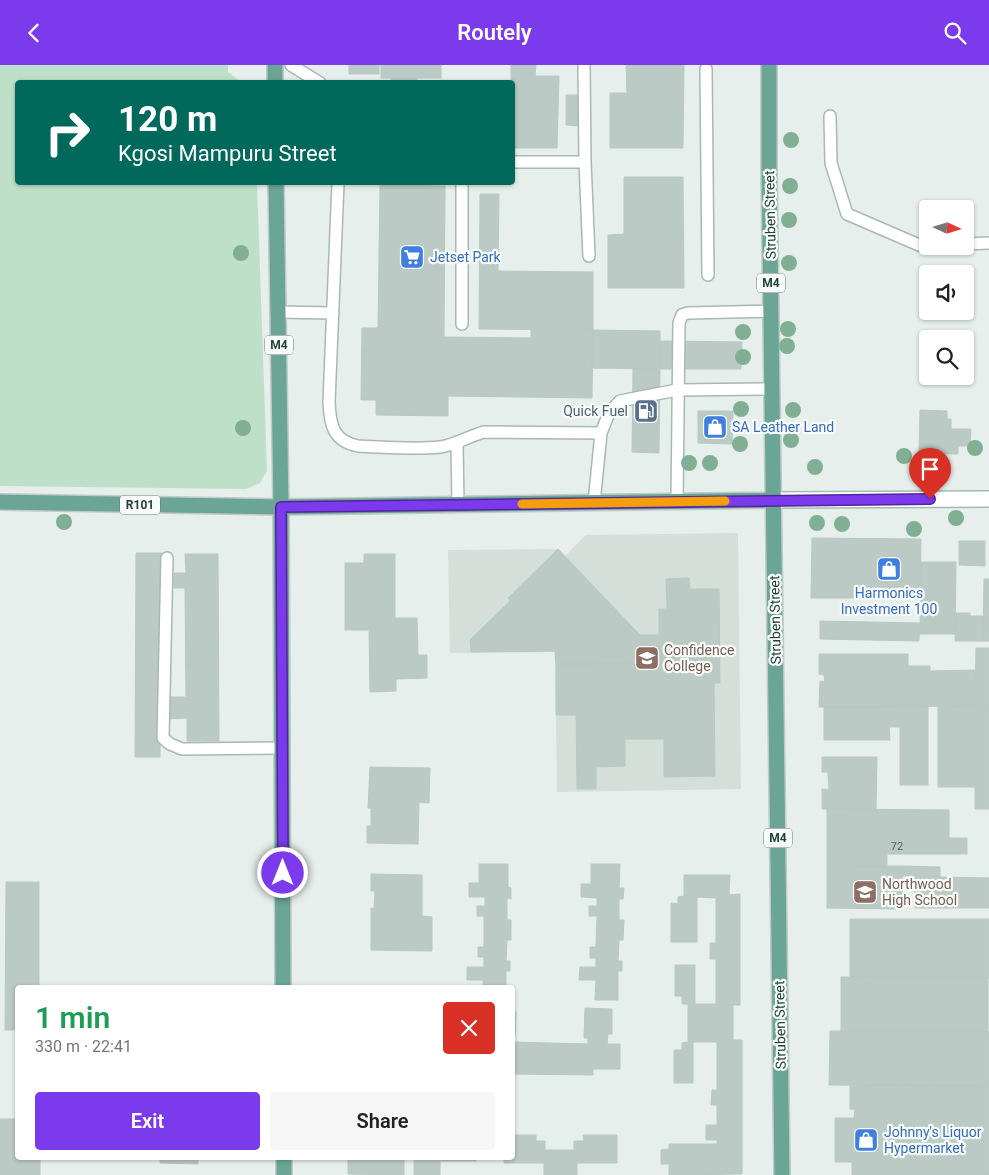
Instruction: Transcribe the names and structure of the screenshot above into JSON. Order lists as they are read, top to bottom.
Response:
{
  "streets": {
    "main road": ["Struben Street", "M4", "R101"]
  },
  "crossings": [
    ["Struben Street", "R101"],
    ["M4", "R101"]
  ],
  "places": {
    "supermarket": ["Jetset Park"],
    "fuel station": ["Quick Fuel"],
    "shop": ["SA Leather Land", "Harmonics Investment 100", "Johnny's Liquor Hypermarket"],
    "school or university": ["Confidence College", "Northwood High School"]
  },
  "house_numbers": ["72"],
  "north": "right",
  "page": {
    "header": "Routely",
    "turn": ["120 m", "Kgosi Mampuru Street"],
    "heading": ["1 min", "330 m · 22:41"],
    "buttons": ["Exit", "Share"]
  }
}
